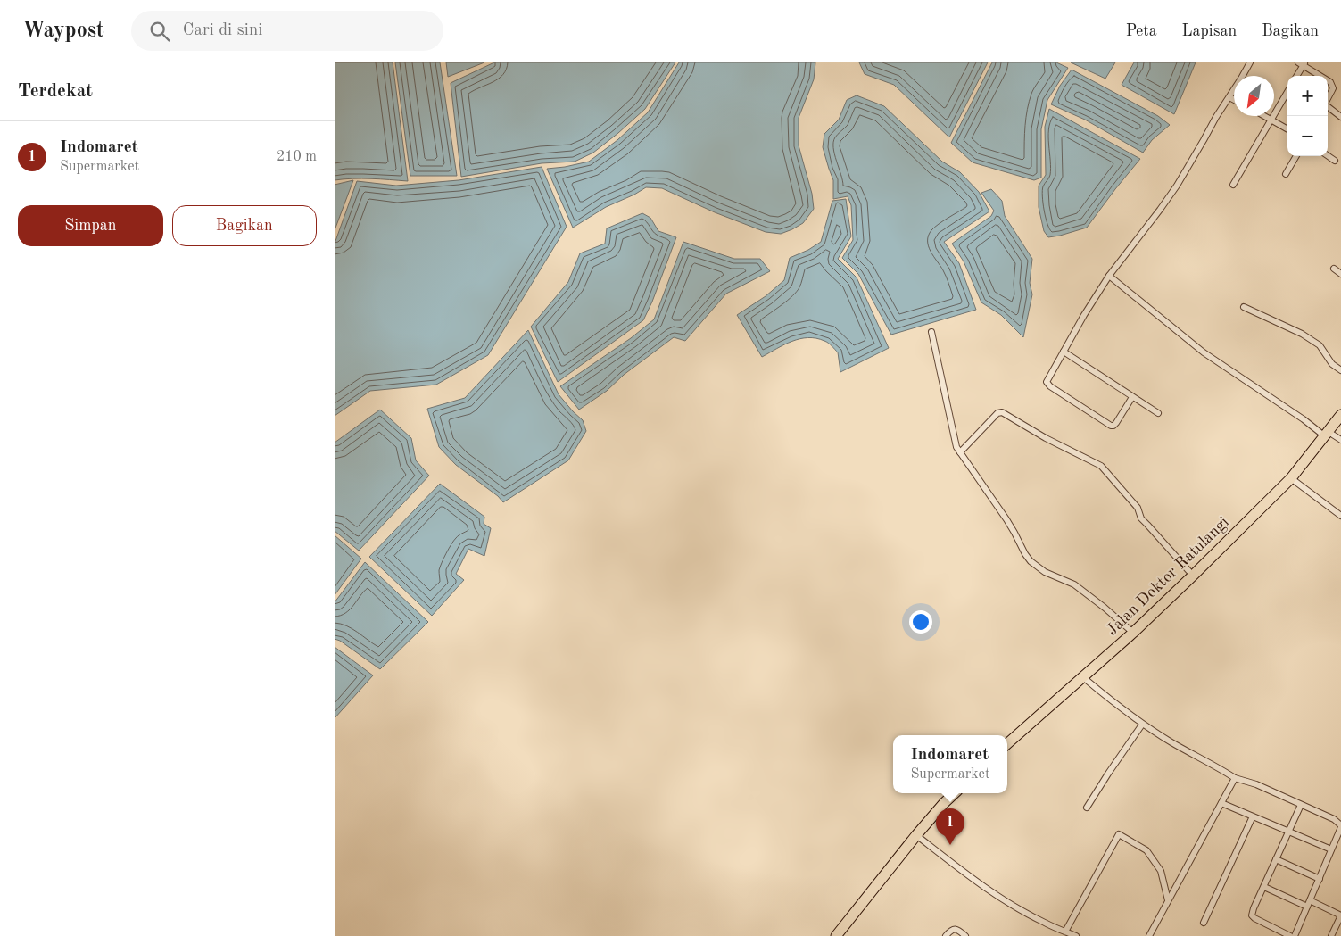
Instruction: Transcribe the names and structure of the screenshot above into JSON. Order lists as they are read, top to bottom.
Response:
{
  "streets": {
    "highway": ["Jalan Doktor Ratulangi"]
  },
  "north": "bottom left",
  "page": {
    "header": "Waypost",
    "search": "Cari di sini",
    "nav": ["Peta", "Lapisan", "Bagikan"],
    "heading": "Terdekat",
    "map_buttons": ["+", "−"],
    "list": [
      {
        "mark": "1",
        "name": "Indomaret",
        "note": "Supermarket",
        "value": "210 m"
      }
    ],
    "buttons": ["Simpan", "Bagikan"],
    "popup": ["Indomaret", "Supermarket"],
    "pins": "1"
  }
}
